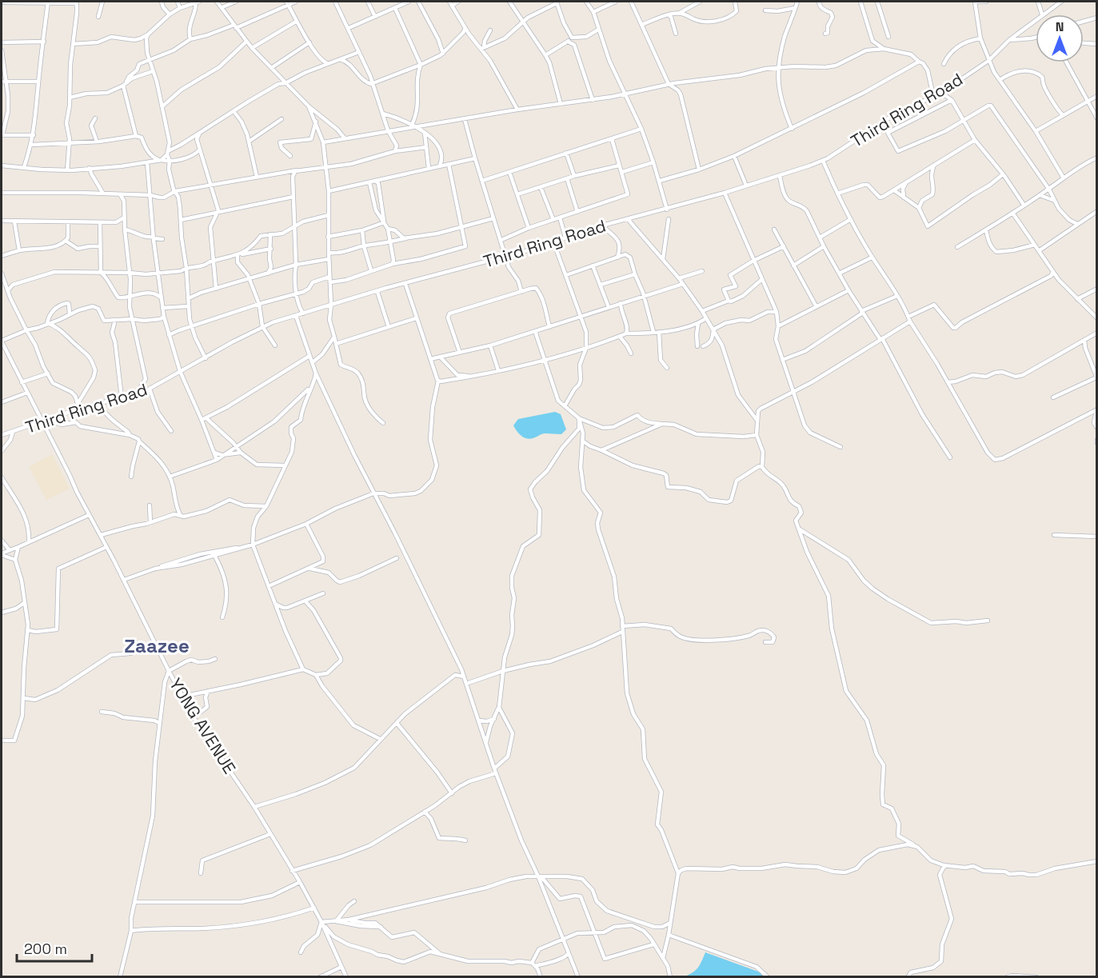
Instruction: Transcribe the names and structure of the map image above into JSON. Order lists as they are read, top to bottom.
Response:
{
  "streets": {
    "street": ["Third Ring Road", "YONG AVENUE"]
  },
  "crossings": [
    ["Third Ring Road", "YONG AVENUE"]
  ],
  "districts": ["Zaazee"],
  "scale_bar": "200 m",
  "north": "top"
}
